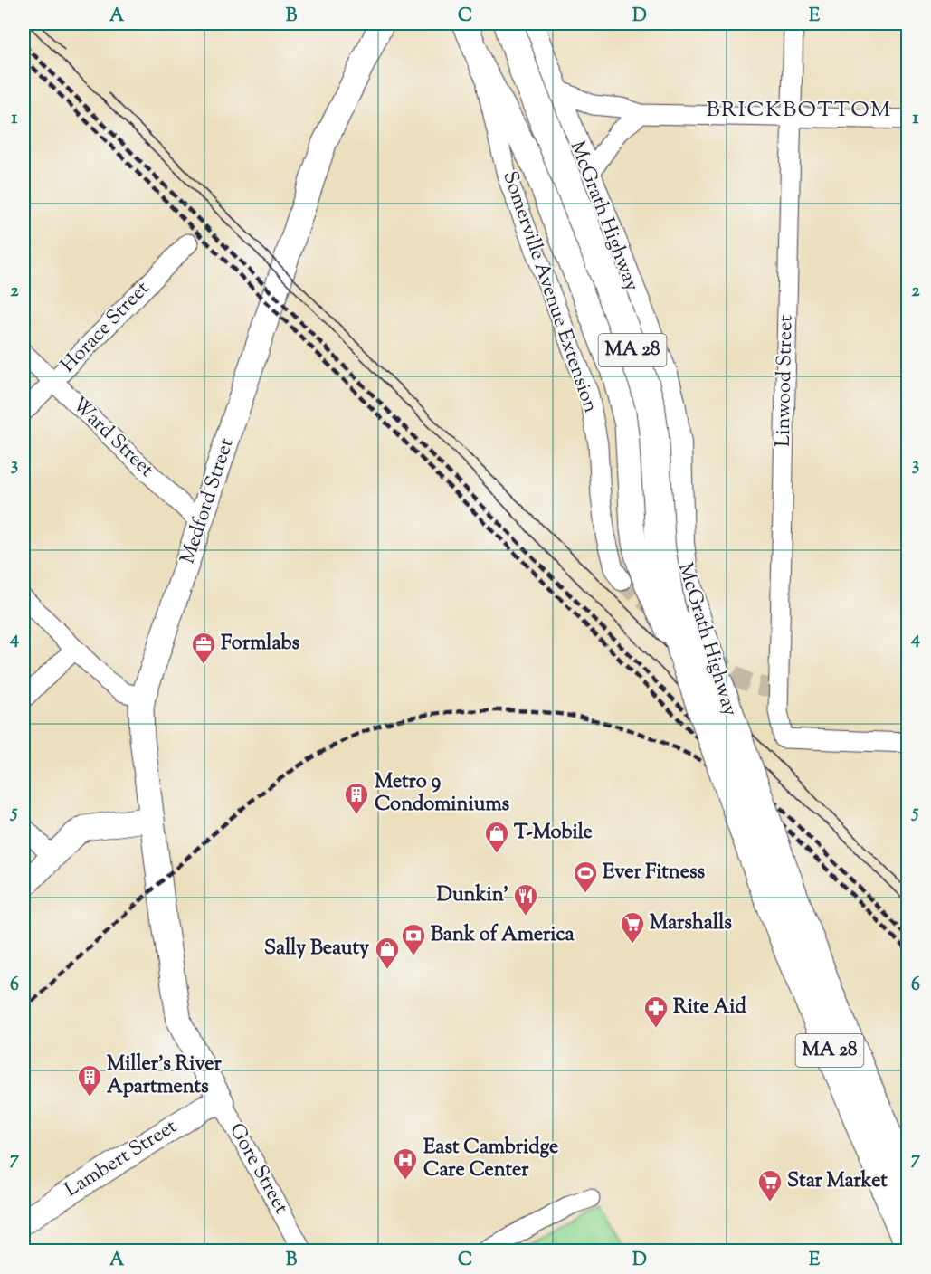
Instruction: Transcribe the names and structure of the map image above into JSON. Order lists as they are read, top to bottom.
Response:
{
  "streets": {
    "highway": ["McGrath Highway", "MA 28"],
    "main road": ["Medford Street", "Lambert Street", "Gore Street"],
    "street": [
      "Somerville Avenue Extension",
      "Horace Street",
      "Linwood Street",
      "Ward Street"
    ]
  },
  "crossings": [
    ["McGrath Highway", "Somerville Avenue Extension"],
    ["Horace Street", "Ward Street"],
    ["Ward Street", "Medford Street"],
    ["Medford Street", "Gore Street"],
    ["Lambert Street", "Gore Street"]
  ],
  "districts": ["BRICKBOTTOM"],
  "places": {
    "office": ["Formlabs"],
    "building": ["Metro 9 Condominiums", "Miller's River Apartments"],
    "shop": ["T-Mobile", "Sally Beauty"],
    "sports": ["Ever Fitness"],
    "restaurant": ["Dunkin'"],
    "supermarket": ["Marshalls", "Star Market"],
    "bank": ["Bank of America"],
    "pharmacy": ["Rite Aid"],
    "hospital": ["East Cambridge Care Center"]
  },
  "grid": {
    "columns": [
      "A",
      "B",
      "C",
      "D",
      "E"
    ],
    "rows": [
      "1",
      "2",
      "3",
      "4",
      "5",
      "6",
      "7"
    ]
  }
}
